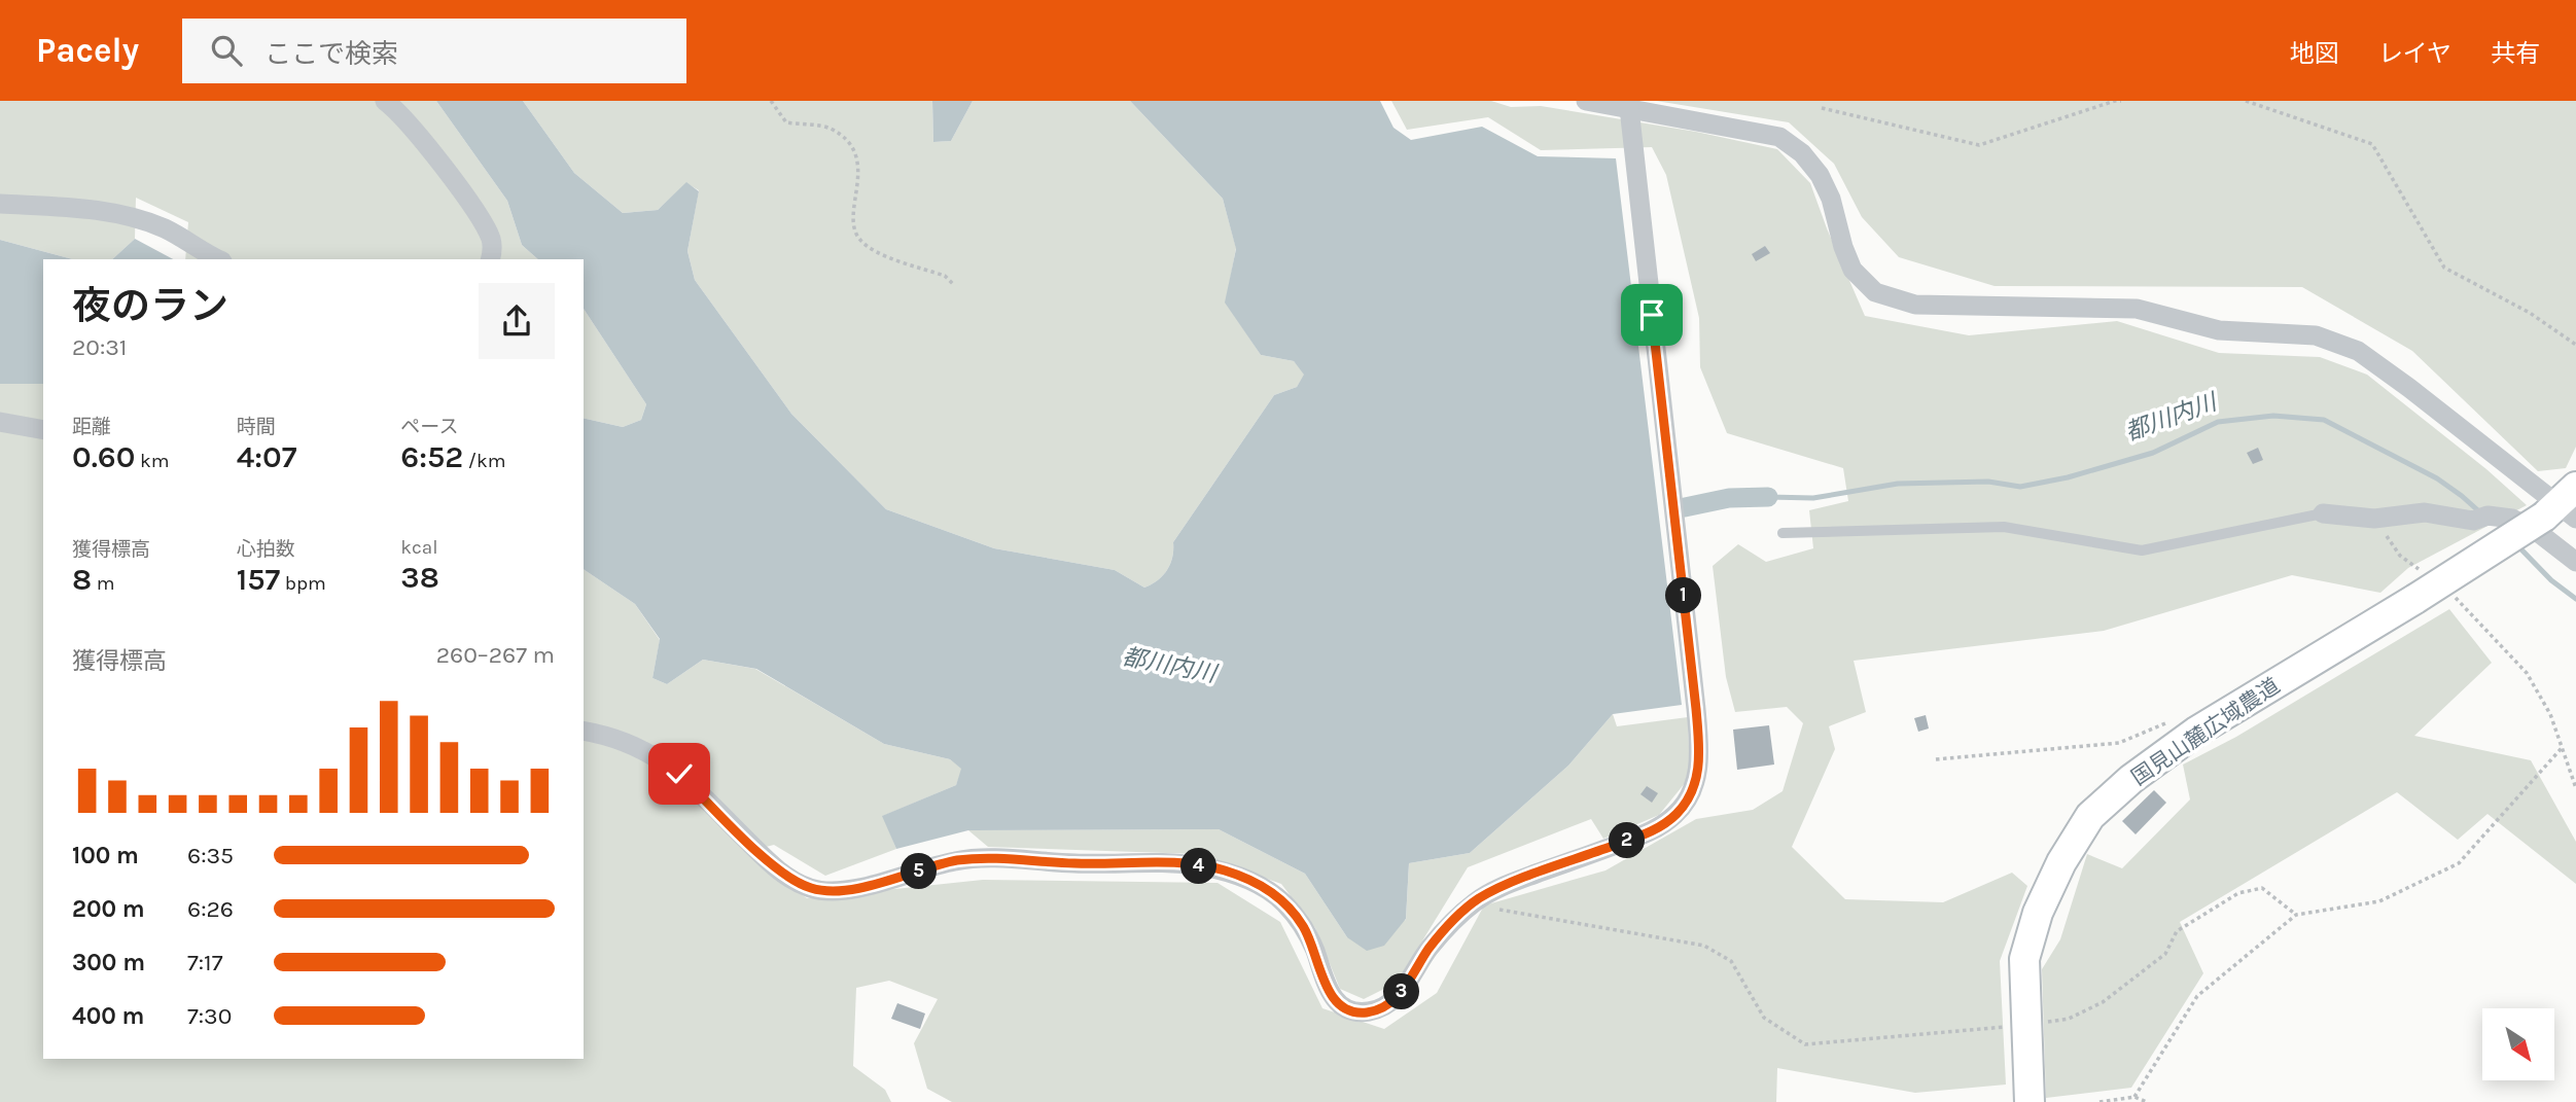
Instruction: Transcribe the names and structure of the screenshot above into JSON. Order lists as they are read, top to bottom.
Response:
{
  "streets": {
    "street": ["国見山麓広域農道"]
  },
  "water": ["都川内川"],
  "north": "bottom right",
  "page": {
    "header": "Pacely",
    "search": "ここで検索",
    "nav": ["地図", "レイヤ", "共有"],
    "heading": ["夜のラン", "20:31"],
    "stats": [
      ["距離", "0.60 km"],
      ["時間", "4:07"],
      ["ペース", "6:52 /km"],
      ["獲得標高", "8 m"],
      ["心拍数", "157 bpm"],
      ["kcal", "38"]
    ],
    "pins": [
      "1",
      "2",
      "4",
      "5",
      "3"
    ],
    "chart": ["獲得標高", "260–267 m"],
    "list": [
      {
        "name": "100 m",
        "note": "6:35"
      },
      {
        "name": "200 m",
        "note": "6:26"
      },
      {
        "name": "300 m",
        "note": "7:17"
      },
      {
        "name": "400 m",
        "note": "7:30"
      }
    ]
  }
}
